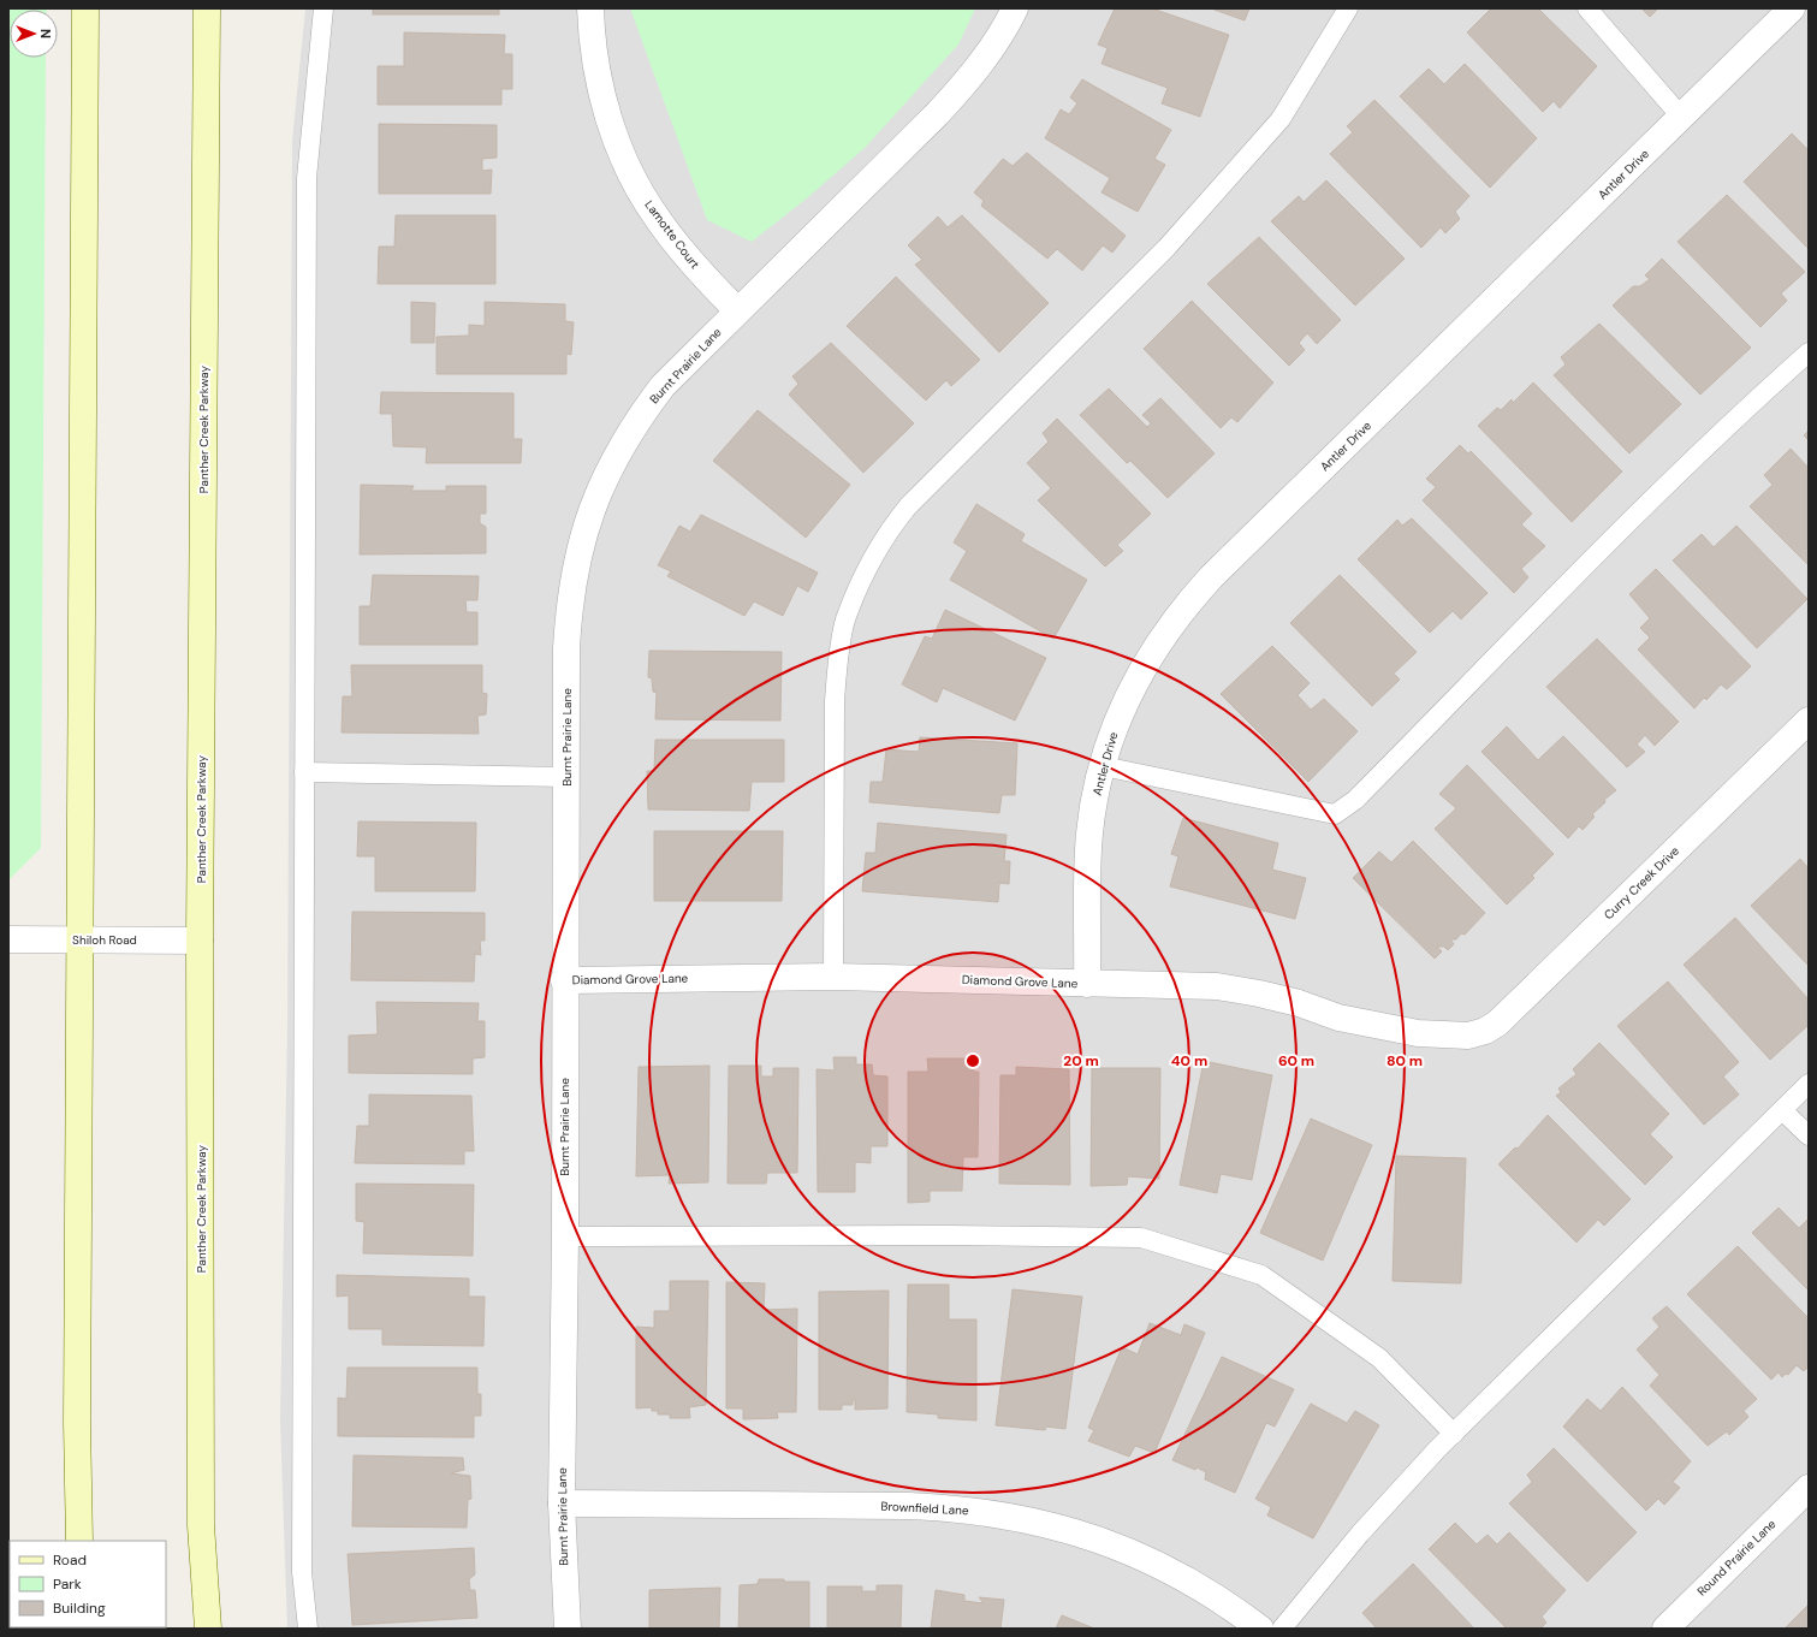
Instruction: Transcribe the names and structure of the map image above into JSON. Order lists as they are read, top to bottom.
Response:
{
  "streets": {
    "main road": ["Panther Creek Parkway"],
    "street": [
      "Antler Drive",
      "Lamotte Court",
      "Burnt Prairie Lane",
      "Curry Creek Drive",
      "Shiloh Road",
      "Diamond Grove Lane",
      "Brownfield Lane",
      "Round Prairie Lane"
    ]
  },
  "crossings": [
    ["Antler Drive", "Diamond Grove Lane"],
    ["Lamotte Court", "Burnt Prairie Lane"],
    ["Burnt Prairie Lane", "Diamond Grove Lane"],
    ["Burnt Prairie Lane", "Brownfield Lane"],
    ["Panther Creek Parkway", "Shiloh Road"],
    ["Curry Creek Drive", "Diamond Grove Lane"]
  ],
  "legend": ["Road", "Park", "Building"],
  "north": "right",
  "rings": [
    "20 m",
    "40 m",
    "60 m",
    "80 m"
  ]
}
